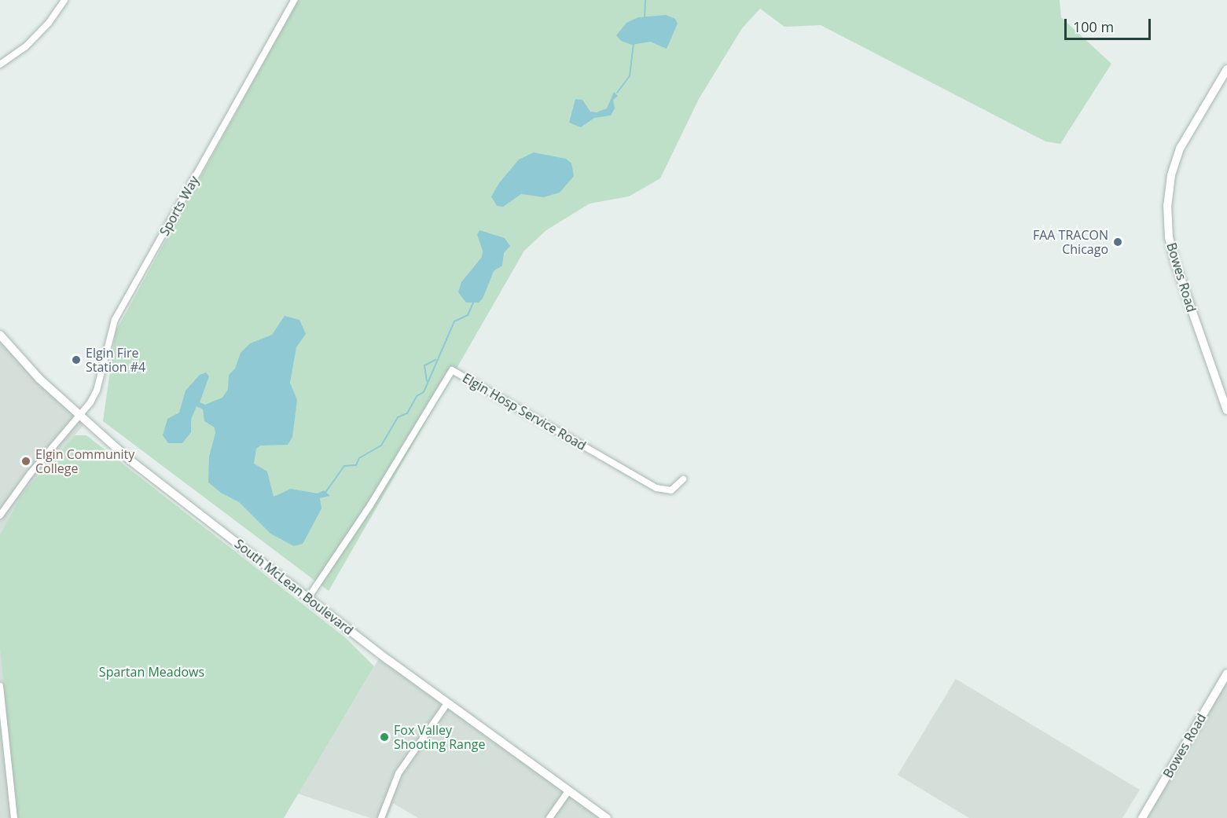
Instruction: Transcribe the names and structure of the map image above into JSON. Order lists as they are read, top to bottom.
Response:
{
  "streets": {
    "main road": ["Bowes Road", "South McLean Boulevard"],
    "street": ["Sports Way", "Elgin Hosp Service Road"]
  },
  "crossings": [
    ["Sports Way", "South McLean Boulevard"],
    ["Elgin Hosp Service Road", "South McLean Boulevard"]
  ],
  "parks": ["Spartan Meadows"],
  "places": [
    "FAA TRACON Chicago",
    "Elgin Fire Station #4",
    "Elgin Community College",
    "Fox Valley Shooting Range"
  ],
  "scale_bar": "100 m"
}
